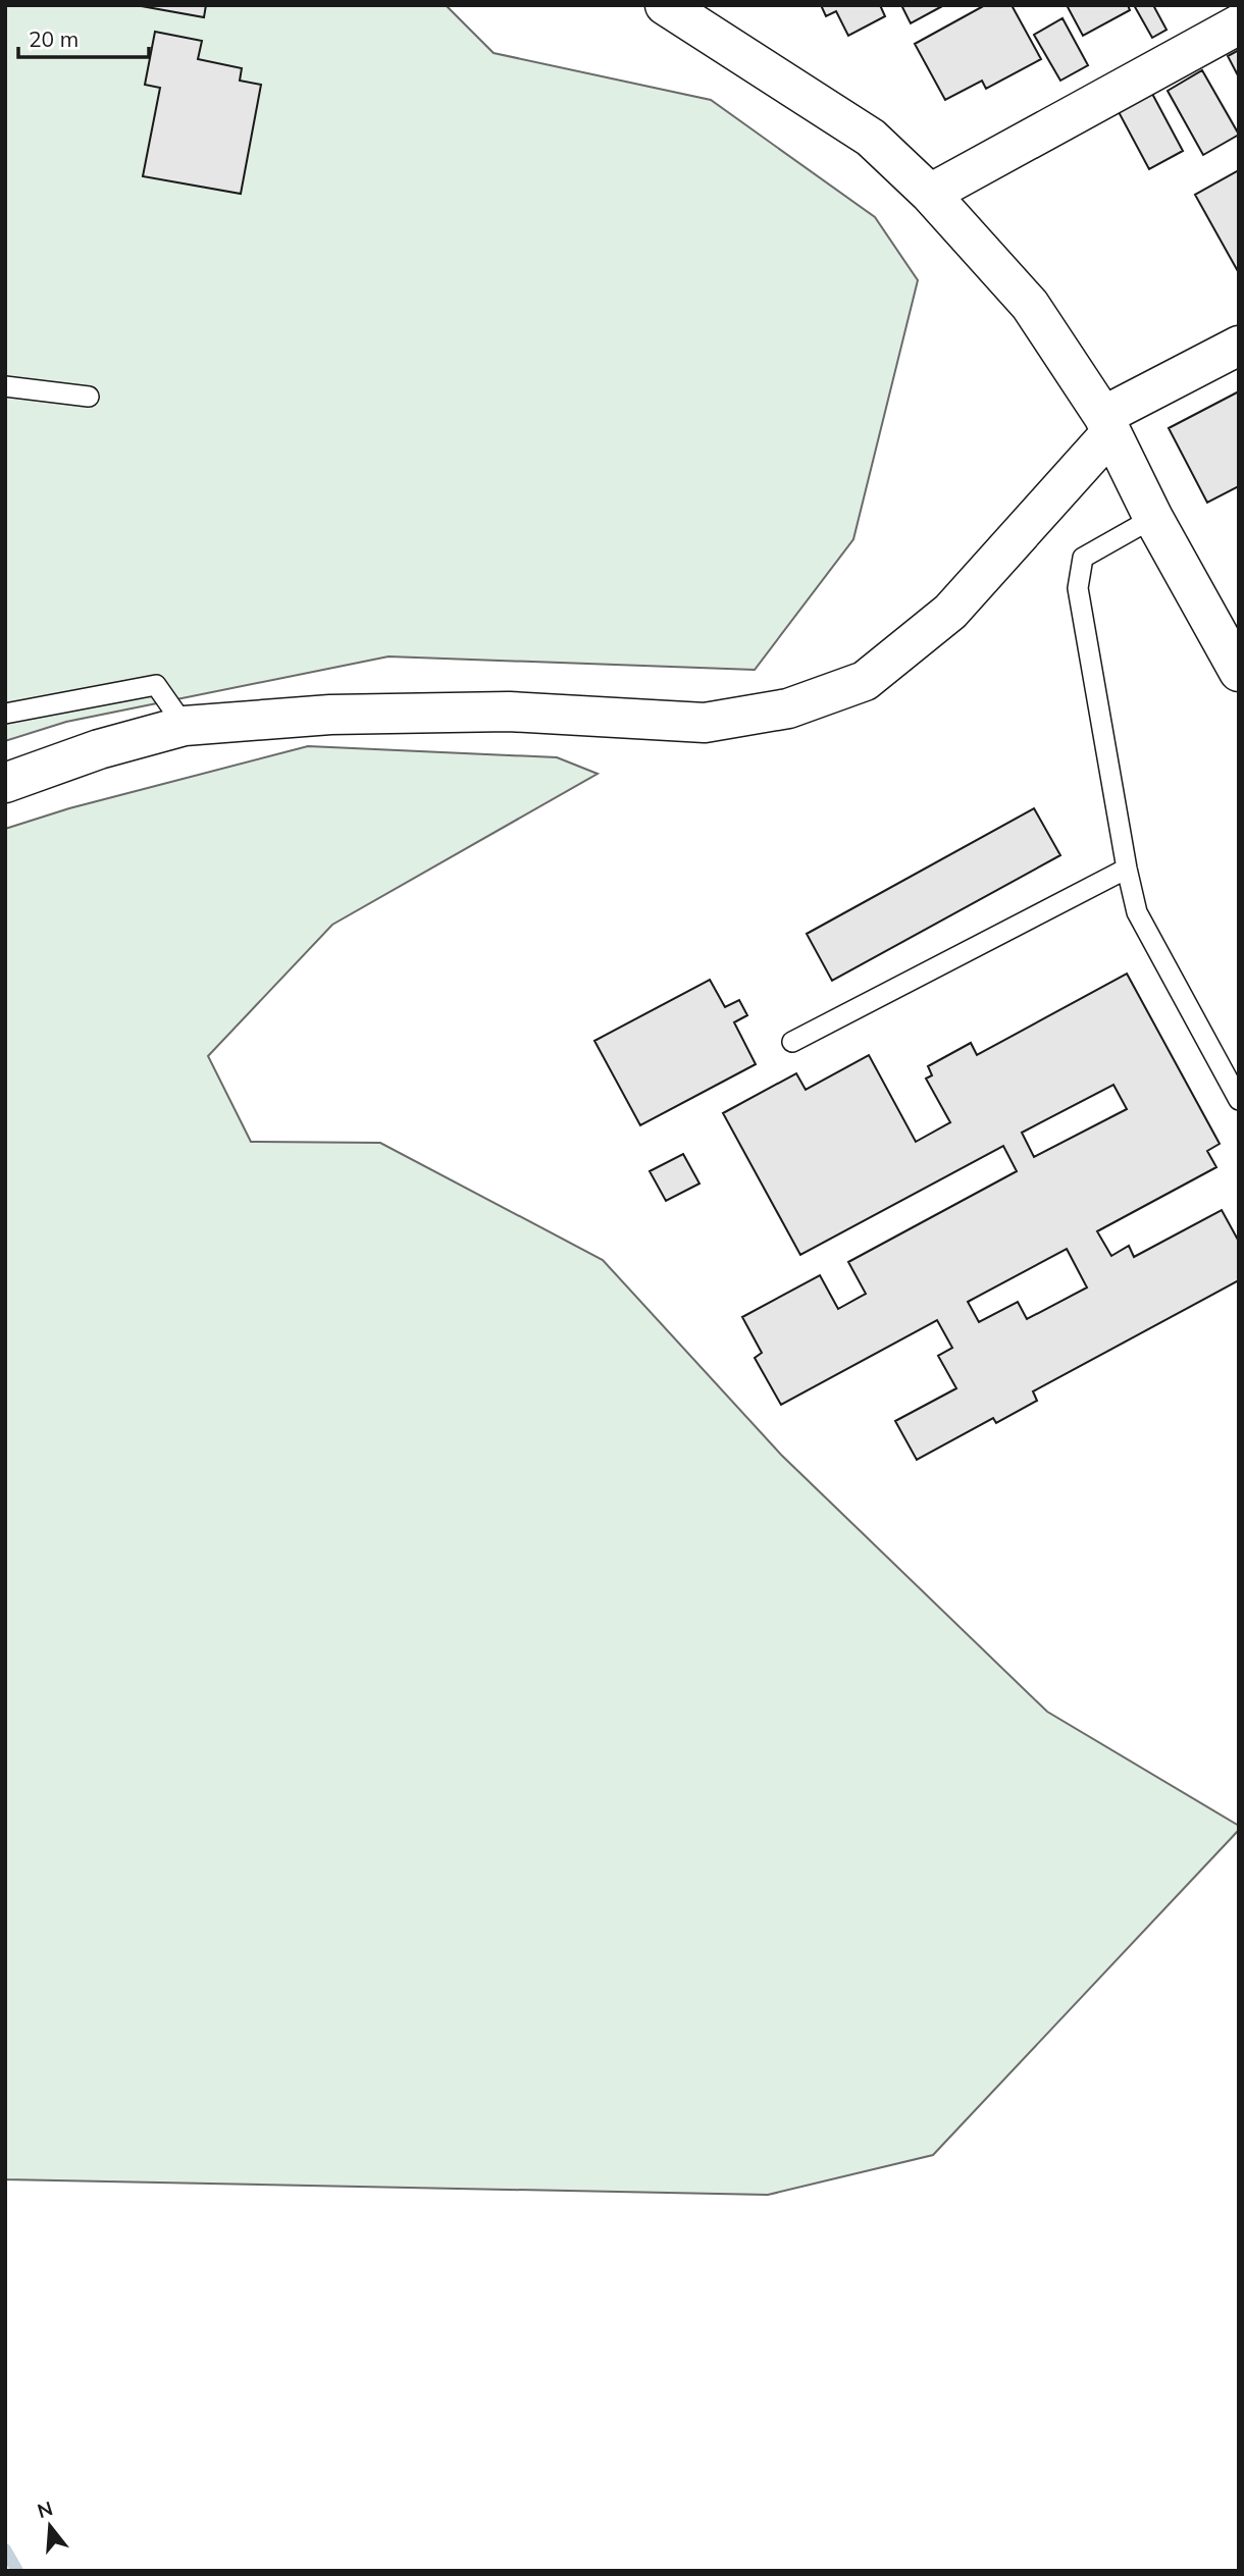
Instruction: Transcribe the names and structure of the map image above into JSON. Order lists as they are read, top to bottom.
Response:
{
  "scale_bar": "20 m",
  "north": "top"
}
